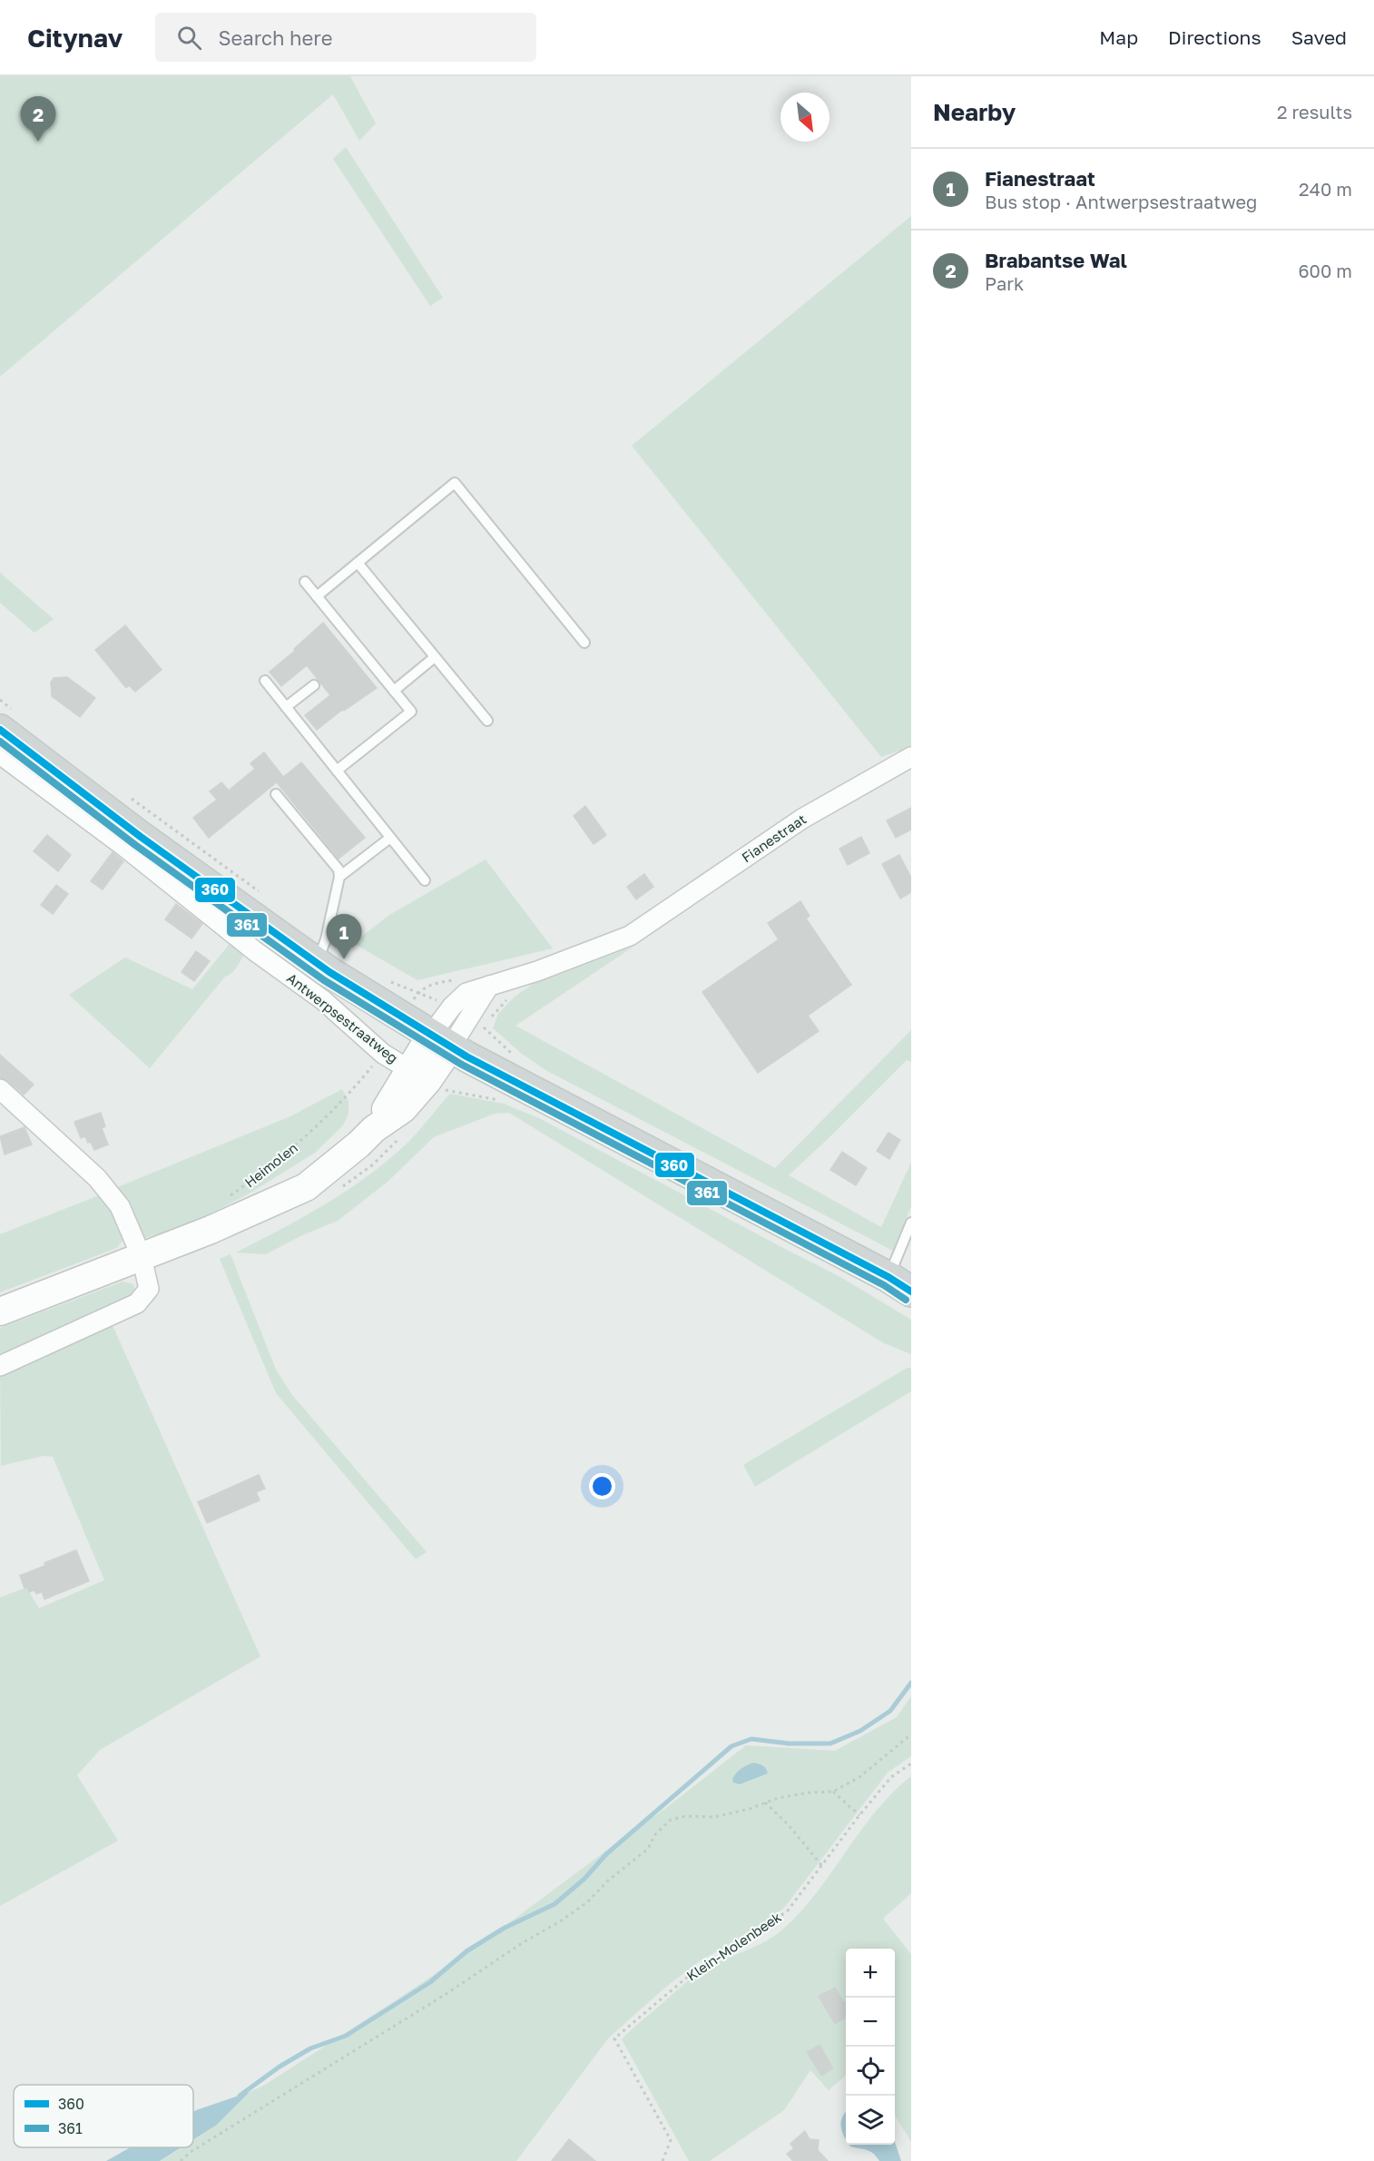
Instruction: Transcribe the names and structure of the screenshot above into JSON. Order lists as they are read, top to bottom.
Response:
{
  "streets": {
    "main road": ["Antwerpsestraatweg"],
    "street": ["Fianestraat", "Heimolen"],
    "path": ["Klein-Molenbeek"]
  },
  "crossings": [
    ["Fianestraat", "Antwerpsestraatweg"],
    ["Fianestraat", "Heimolen"],
    ["Antwerpsestraatweg", "Heimolen"]
  ],
  "lines": ["transit line 360", "transit line 361"],
  "legend": ["360", "361"],
  "north": "bottom right",
  "page": {
    "header": "Citynav",
    "search": "Search here",
    "nav": ["Map", "Directions", "Saved"],
    "heading": ["Nearby", "2 results"],
    "pins": ["2", "1"],
    "list": [
      {
        "mark": "1",
        "name": "Fianestraat",
        "note": "Bus stop · Antwerpsestraatweg",
        "value": "240 m"
      },
      {
        "mark": "2",
        "name": "Brabantse Wal",
        "note": "Park",
        "value": "600 m"
      }
    ],
    "map_buttons": ["+", "−"]
  }
}
